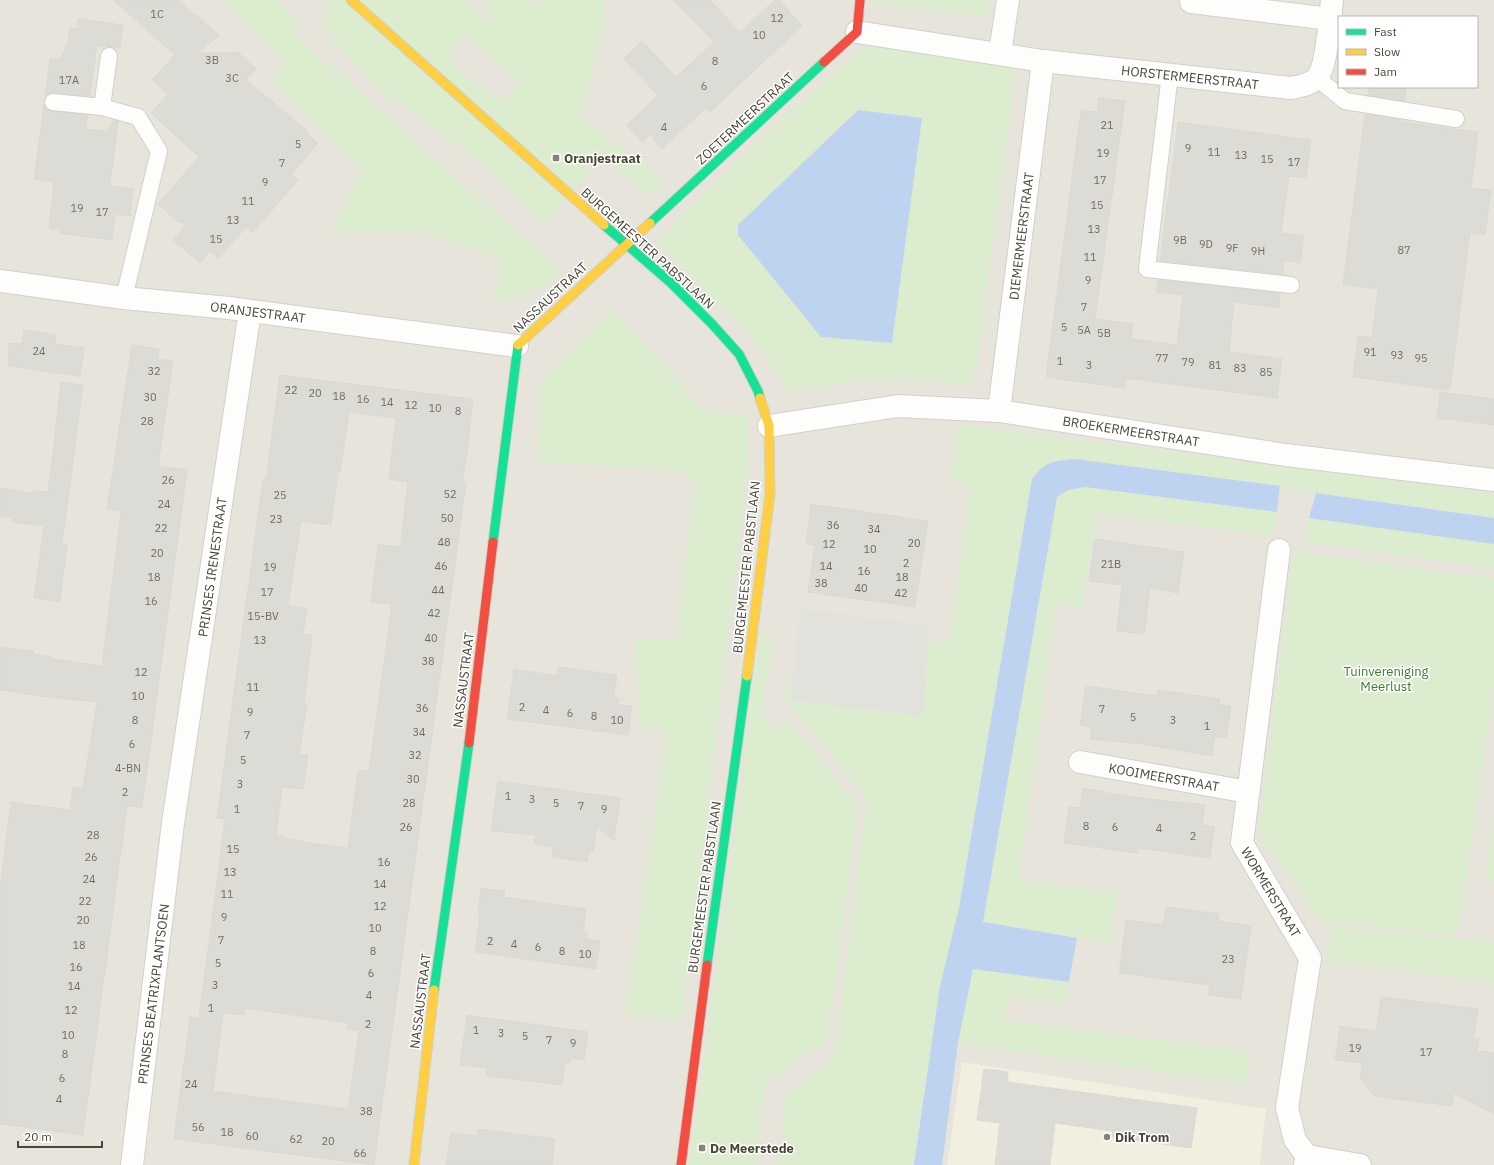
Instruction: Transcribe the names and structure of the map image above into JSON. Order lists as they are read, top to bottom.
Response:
{
  "streets": {
    "street": [
      "HORSTERMEERSTRAAT",
      "ZOETERMEERSTRAAT",
      "DIEMERMEERSTRAAT",
      "BURGEMEESTER PABSTLAAN",
      "NASSAUSTRAAT",
      "ORANJESTRAAT",
      "BROEKERMEERSTRAAT",
      "PRINSES IRENESTRAAT",
      "KOOIMEERSTRAAT",
      "WORMERSTRAAT",
      "PRINSES BEATRIXPLANTSOEN"
    ]
  },
  "crossings": [
    ["HORSTERMEERSTRAAT", "ZOETERMEERSTRAAT"],
    ["HORSTERMEERSTRAAT", "DIEMERMEERSTRAAT"],
    ["ZOETERMEERSTRAAT", "BURGEMEESTER PABSTLAAN"],
    ["ZOETERMEERSTRAAT", "NASSAUSTRAAT"],
    ["DIEMERMEERSTRAAT", "BROEKERMEERSTRAAT"],
    ["BURGEMEESTER PABSTLAAN", "NASSAUSTRAAT"],
    ["BURGEMEESTER PABSTLAAN", "BROEKERMEERSTRAAT"],
    ["NASSAUSTRAAT", "ORANJESTRAAT"],
    ["ORANJESTRAAT", "PRINSES IRENESTRAAT"],
    ["PRINSES IRENESTRAAT", "PRINSES BEATRIXPLANTSOEN"],
    ["KOOIMEERSTRAAT", "WORMERSTRAAT"]
  ],
  "parks": ["Tuinvereniging Meerlust"],
  "places": {
    "transit": ["Oranjestraat", "De Meerstede"],
    "other": ["Dik Trom"]
  },
  "house_numbers": [
    "1C",
    "12",
    "10",
    "3B",
    "8",
    "3C",
    "17A",
    "6",
    "21",
    "4",
    "5",
    "9",
    "11",
    "19",
    "13",
    "15",
    "17",
    "7",
    "17",
    "9",
    "11",
    "15",
    "19",
    "17",
    "13",
    "13",
    "15",
    "9B",
    "9D",
    "9F",
    "87",
    "9H",
    "11",
    "9",
    "7",
    "5",
    "5A",
    "5B",
    "24",
    "91",
    "93",
    "77",
    "95",
    "1",
    "79",
    "3",
    "81",
    "83",
    "32",
    "85",
    "22",
    "20",
    "18",
    "30",
    "16",
    "14",
    "12",
    "10",
    "8",
    "28",
    "26",
    "52",
    "25",
    "24",
    "50",
    "23",
    "36",
    "22",
    "34",
    "48",
    "20",
    "12",
    "10",
    "20",
    "2",
    "21B",
    "46",
    "14",
    "19",
    "16",
    "18",
    "18",
    "38",
    "40",
    "44",
    "17",
    "42",
    "16",
    "42",
    "15-BV",
    "40",
    "13",
    "38",
    "12",
    "11",
    "10",
    "2",
    "36",
    "7",
    "4",
    "9",
    "6",
    "8",
    "5",
    "8",
    "10",
    "3",
    "1",
    "34",
    "7",
    "6",
    "32",
    "5",
    "4-BN",
    "30",
    "3",
    "2",
    "1",
    "3",
    "28",
    "5",
    "7",
    "1",
    "9",
    "8",
    "26",
    "6",
    "4",
    "28",
    "2",
    "15",
    "26",
    "16",
    "13",
    "24",
    "14",
    "11",
    "22",
    "12",
    "9",
    "20",
    "10",
    "7",
    "2",
    "4",
    "18",
    "6",
    "8",
    "8",
    "10",
    "23",
    "5",
    "16",
    "6",
    "3",
    "14",
    "4",
    "1",
    "12",
    "2",
    "1",
    "3",
    "10",
    "5",
    "7",
    "9",
    "19",
    "17",
    "8",
    "6",
    "24",
    "4",
    "38",
    "56",
    "18",
    "60",
    "62",
    "20",
    "66"
  ],
  "legend": ["Fast", "Slow", "Jam"],
  "scale_bar": "20 m"
}
